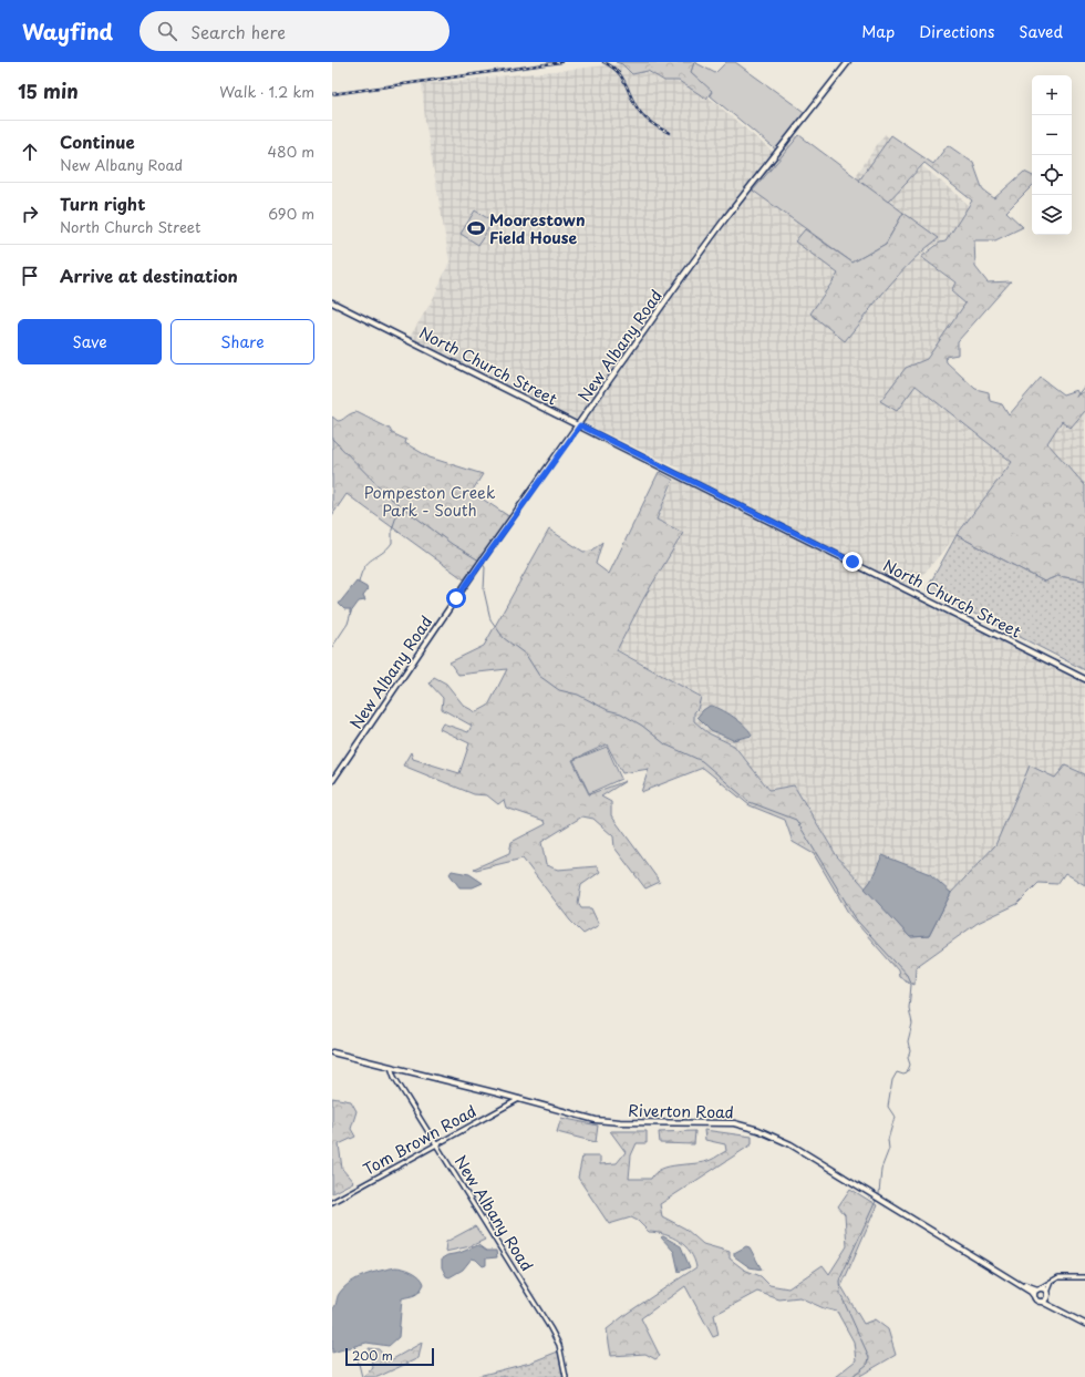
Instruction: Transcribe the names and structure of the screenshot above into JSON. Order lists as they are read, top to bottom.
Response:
{
  "streets": {
    "main road": ["New Albany Road", "North Church Street", "Riverton Road"],
    "street": ["Tom Brown Road"]
  },
  "crossings": [
    ["New Albany Road", "North Church Street"],
    ["New Albany Road", "Riverton Road"],
    ["New Albany Road", "Tom Brown Road"],
    ["Riverton Road", "Tom Brown Road"]
  ],
  "parks": ["Pompeston Creek Park - South"],
  "places": {
    "sports": ["Moorestown Field House"]
  },
  "scale_bar": "200 m",
  "page": {
    "header": "Wayfind",
    "search": "Search here",
    "nav": ["Map", "Directions", "Saved"],
    "heading": ["15 min", "Walk · 1.2 km"],
    "map_buttons": ["+", "−"],
    "list": [
      ["Continue", "New Albany Road", "480 m"],
      ["Turn right", "North Church Street", "690 m"],
      "Arrive at destination"
    ],
    "buttons": ["Save", "Share"],
    "scale": "200 m"
  }
}
